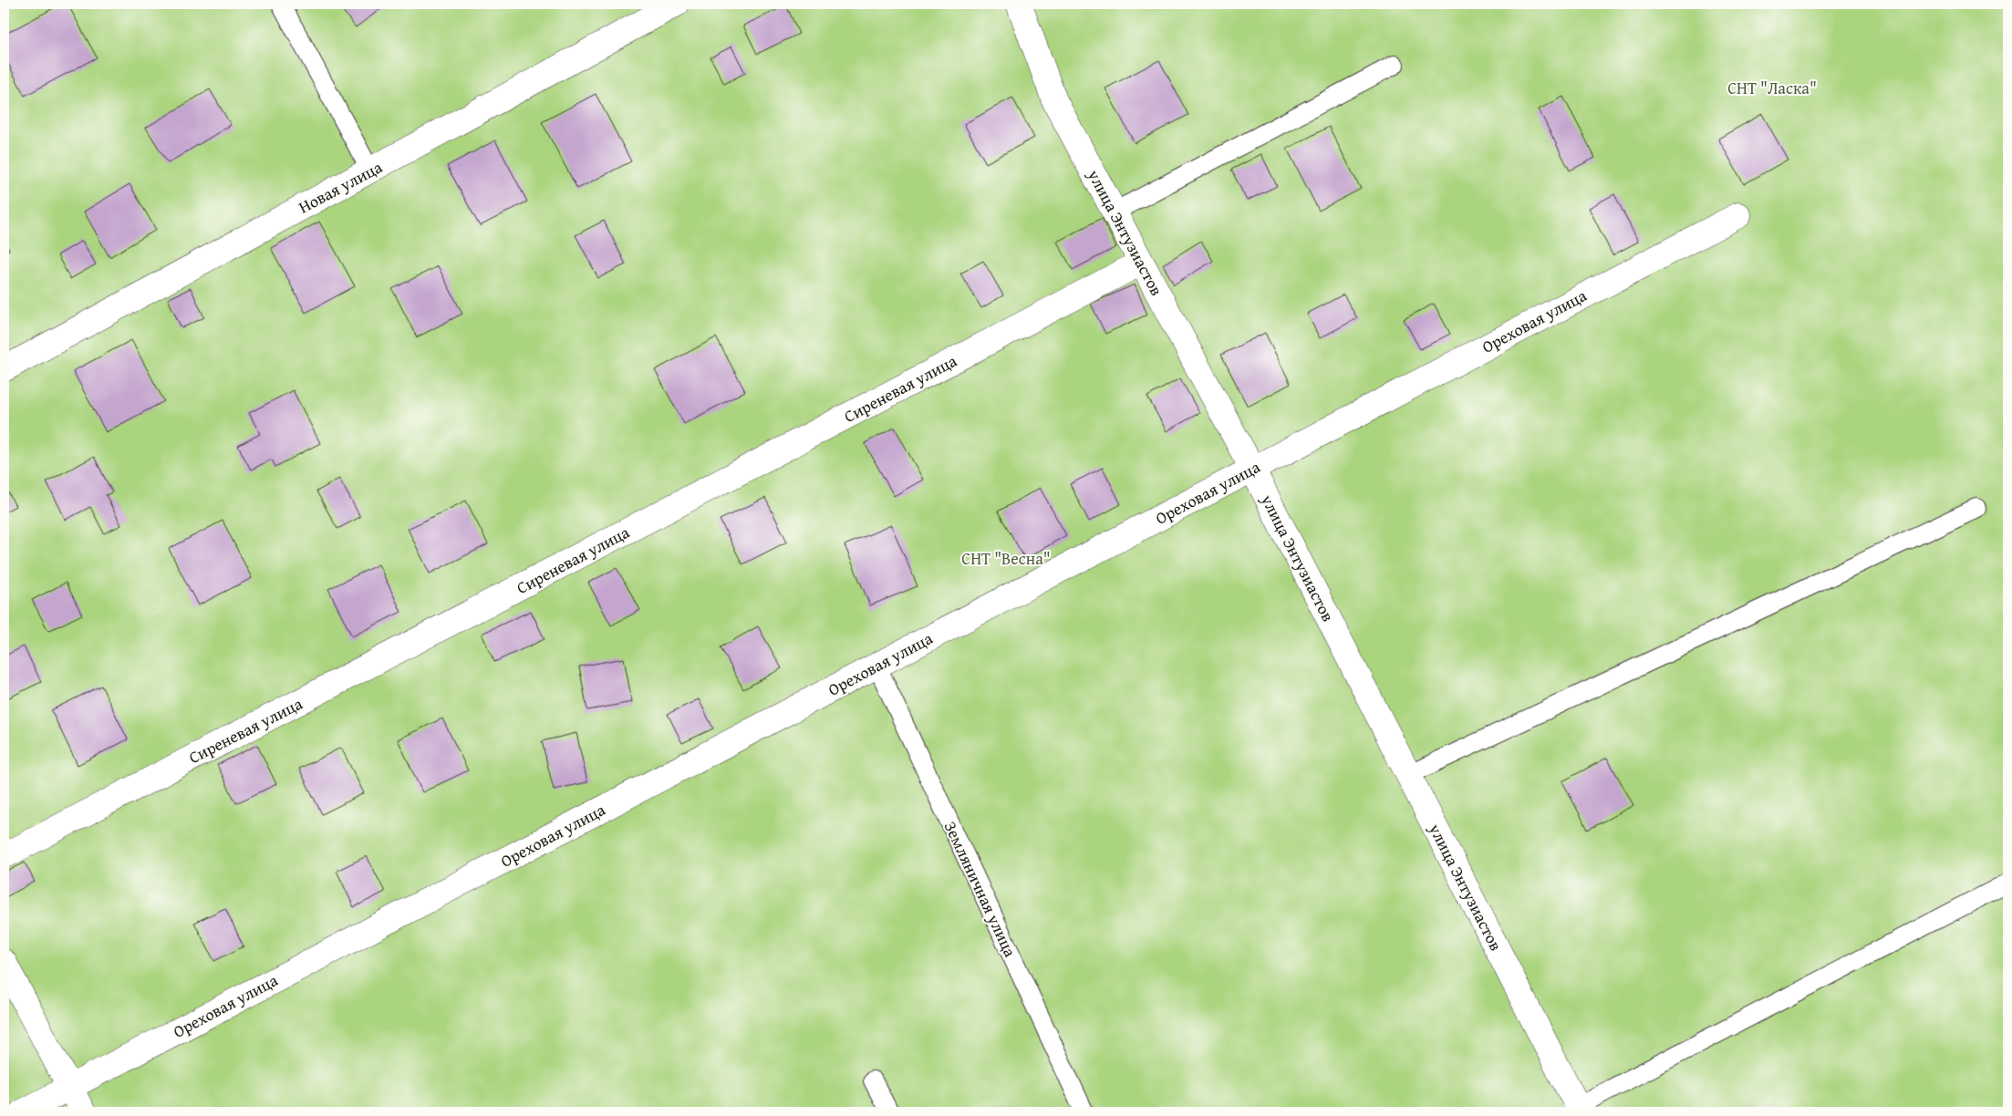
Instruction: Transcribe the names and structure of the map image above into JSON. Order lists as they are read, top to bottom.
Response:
{
  "streets": {
    "street": [
      "Новая улица",
      "улица Энтузиастов",
      "Ореховая улица",
      "Сиреневая улица"
    ],
    "lane": ["Земляничная улица"]
  },
  "crossings": [
    ["улица Энтузиастов", "Ореховая улица"],
    ["улица Энтузиастов", "Сиреневая улица"],
    ["Ореховая улица", "Земляничная улица"]
  ],
  "parks": ["СНТ \"Ласка\"", "СНТ \"Весна\""]
}
